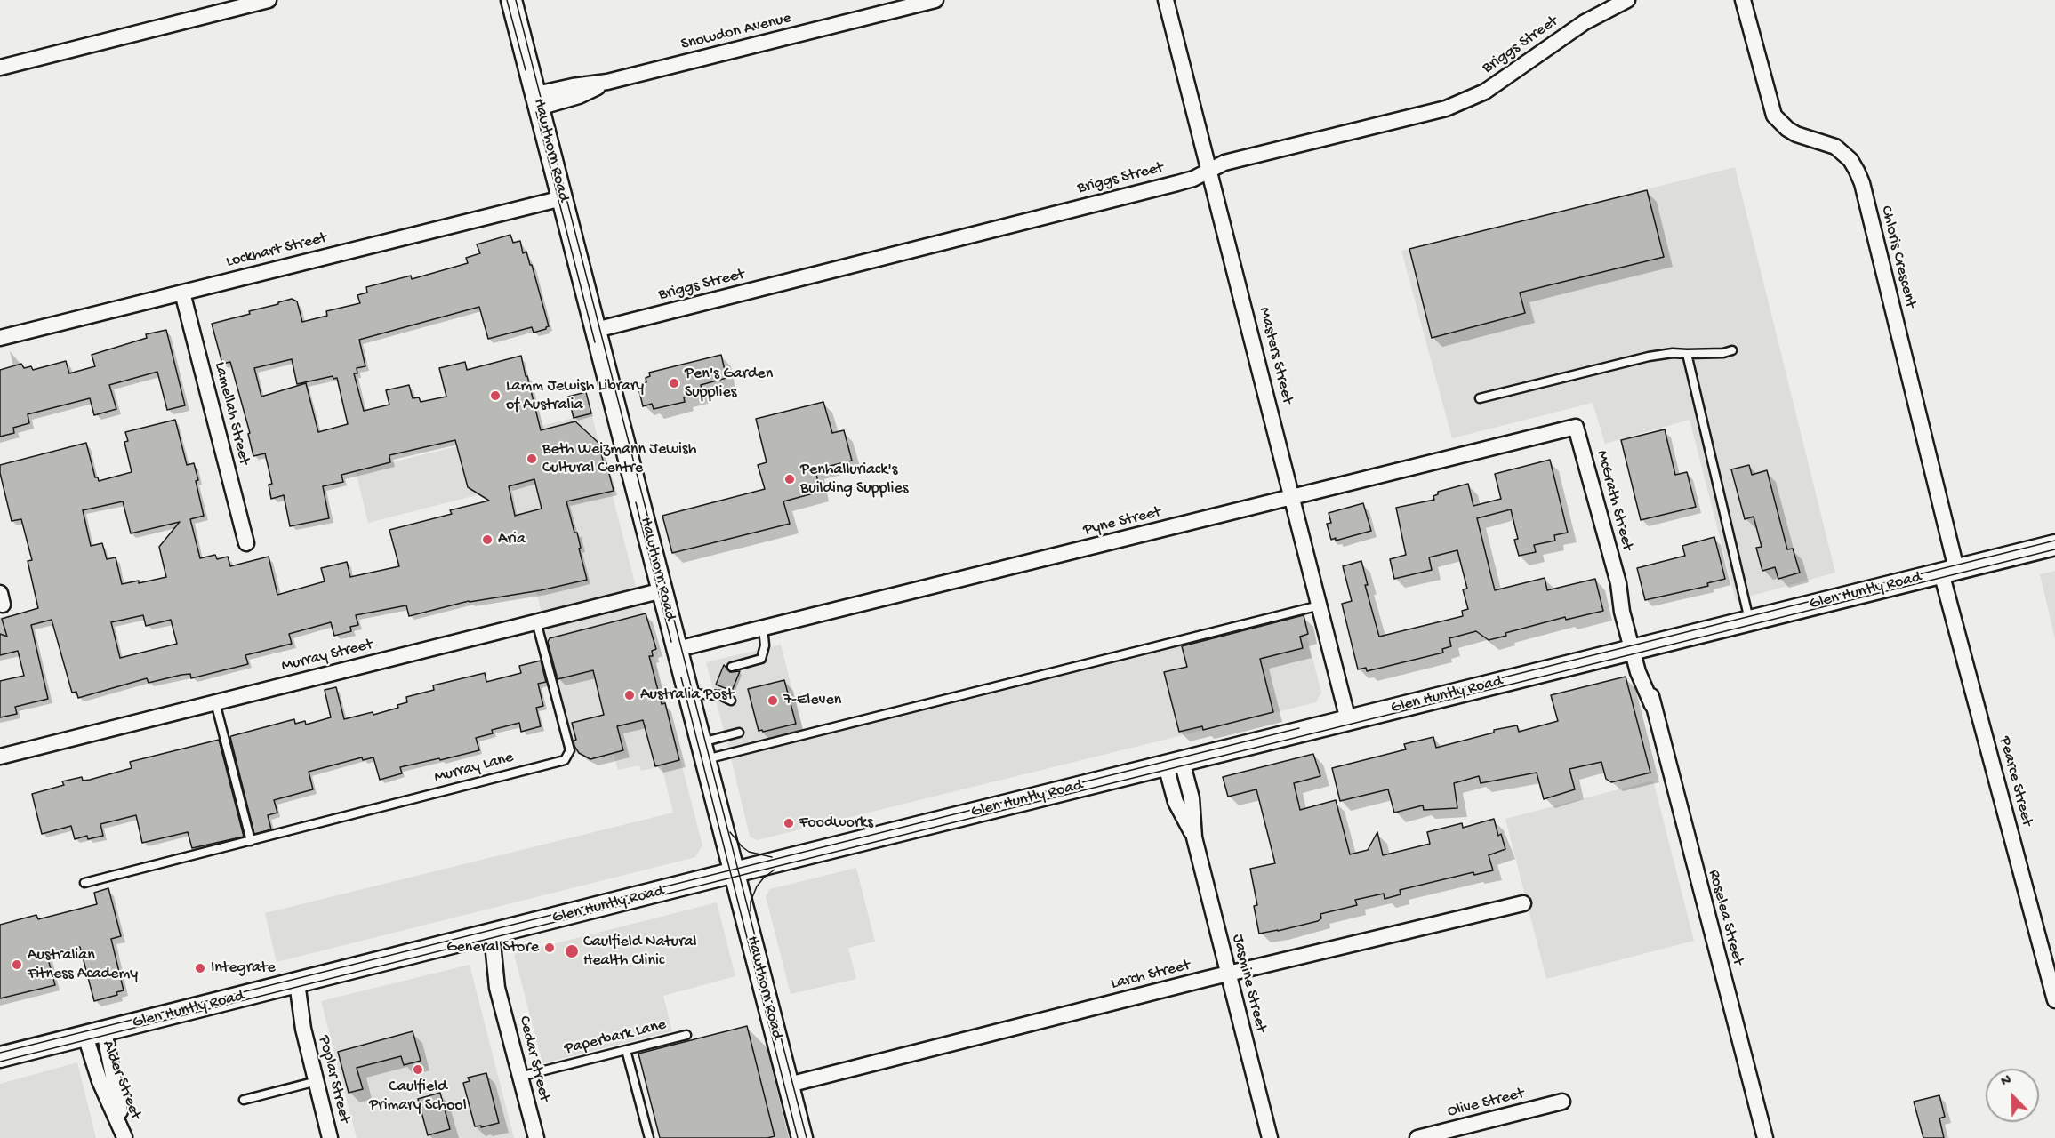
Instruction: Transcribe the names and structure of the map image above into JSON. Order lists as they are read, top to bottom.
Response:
{
  "streets": {
    "street": [
      "Snowdon Avenue",
      "Briggs Street",
      "Hawthorn Road",
      "Lockhart Street",
      "Chloris Crescent",
      "Masters Street",
      "Lamellah Street",
      "McGrath Street",
      "Pyne Street",
      "Glen Huntly Road",
      "Murray Street",
      "Pearce Street",
      "Roselea Street",
      "Larch Street",
      "Jasmine Street",
      "Cedar Street",
      "Poplar Street",
      "Alder Street",
      "Olive Street"
    ],
    "lane": ["Murray Lane", "Paperbark Lane"]
  },
  "crossings": [
    ["Snowdon Avenue", "Hawthorn Road"],
    ["Briggs Street", "Hawthorn Road"],
    ["Briggs Street", "Masters Street"],
    ["Hawthorn Road", "Lockhart Street"],
    ["Hawthorn Road", "Pyne Street"],
    ["Hawthorn Road", "Glen Huntly Road"],
    ["Hawthorn Road", "Murray Street"],
    ["Hawthorn Road", "Larch Street"],
    ["Lockhart Street", "Lamellah Street"],
    ["Chloris Crescent", "Glen Huntly Road"],
    ["Chloris Crescent", "Pearce Street"],
    ["Masters Street", "Pyne Street"],
    ["Masters Street", "Glen Huntly Road"],
    ["McGrath Street", "Pyne Street"],
    ["McGrath Street", "Glen Huntly Road"],
    ["McGrath Street", "Roselea Street"],
    ["Glen Huntly Road", "Pearce Street"],
    ["Glen Huntly Road", "Roselea Street"],
    ["Glen Huntly Road", "Jasmine Street"],
    ["Glen Huntly Road", "Cedar Street"],
    ["Glen Huntly Road", "Poplar Street"],
    ["Glen Huntly Road", "Alder Street"],
    ["Murray Street", "Murray Lane"],
    ["Larch Street", "Jasmine Street"],
    ["Paperbark Lane", "Cedar Street"]
  ],
  "places": [
    "Pen's Garden Supplies",
    "Lamm Jewish Library of Australia",
    "Beth Weizmann Jewish Cultural Centre",
    "Penhalluriack's Building Supplies",
    "Aria",
    "Australia Post",
    "7-Eleven",
    "Foodworks",
    "General Store",
    "Caulfield Natural Health Clinic",
    "Australian Fitness Academy",
    "Integrate",
    "Caulfield Primary School"
  ],
  "north": "top left"
}
